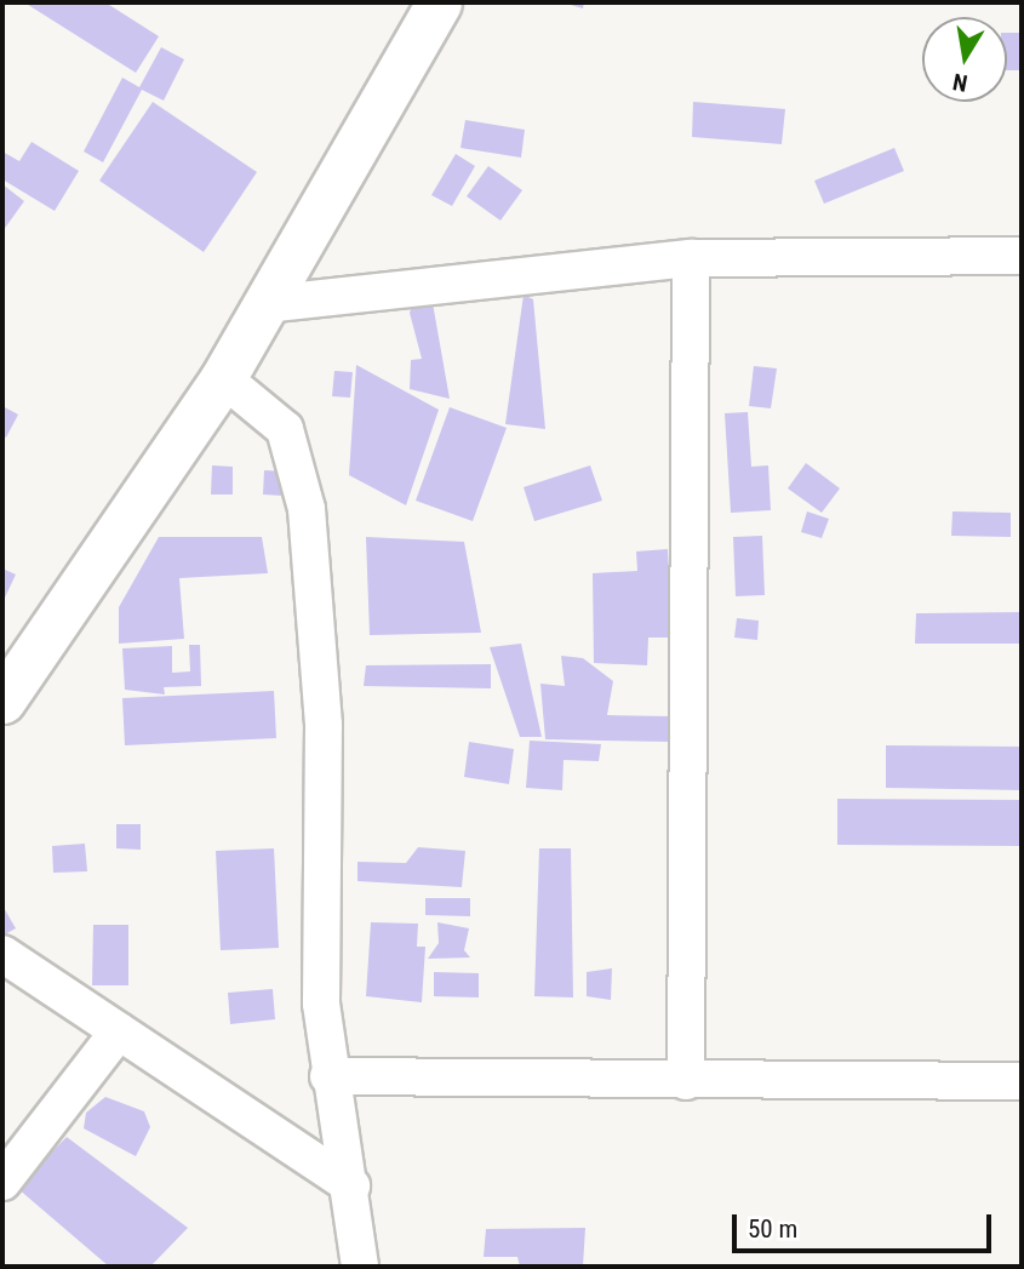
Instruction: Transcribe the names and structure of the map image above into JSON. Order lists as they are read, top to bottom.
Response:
{
  "scale_bar": "50 m",
  "north": "bottom"
}
